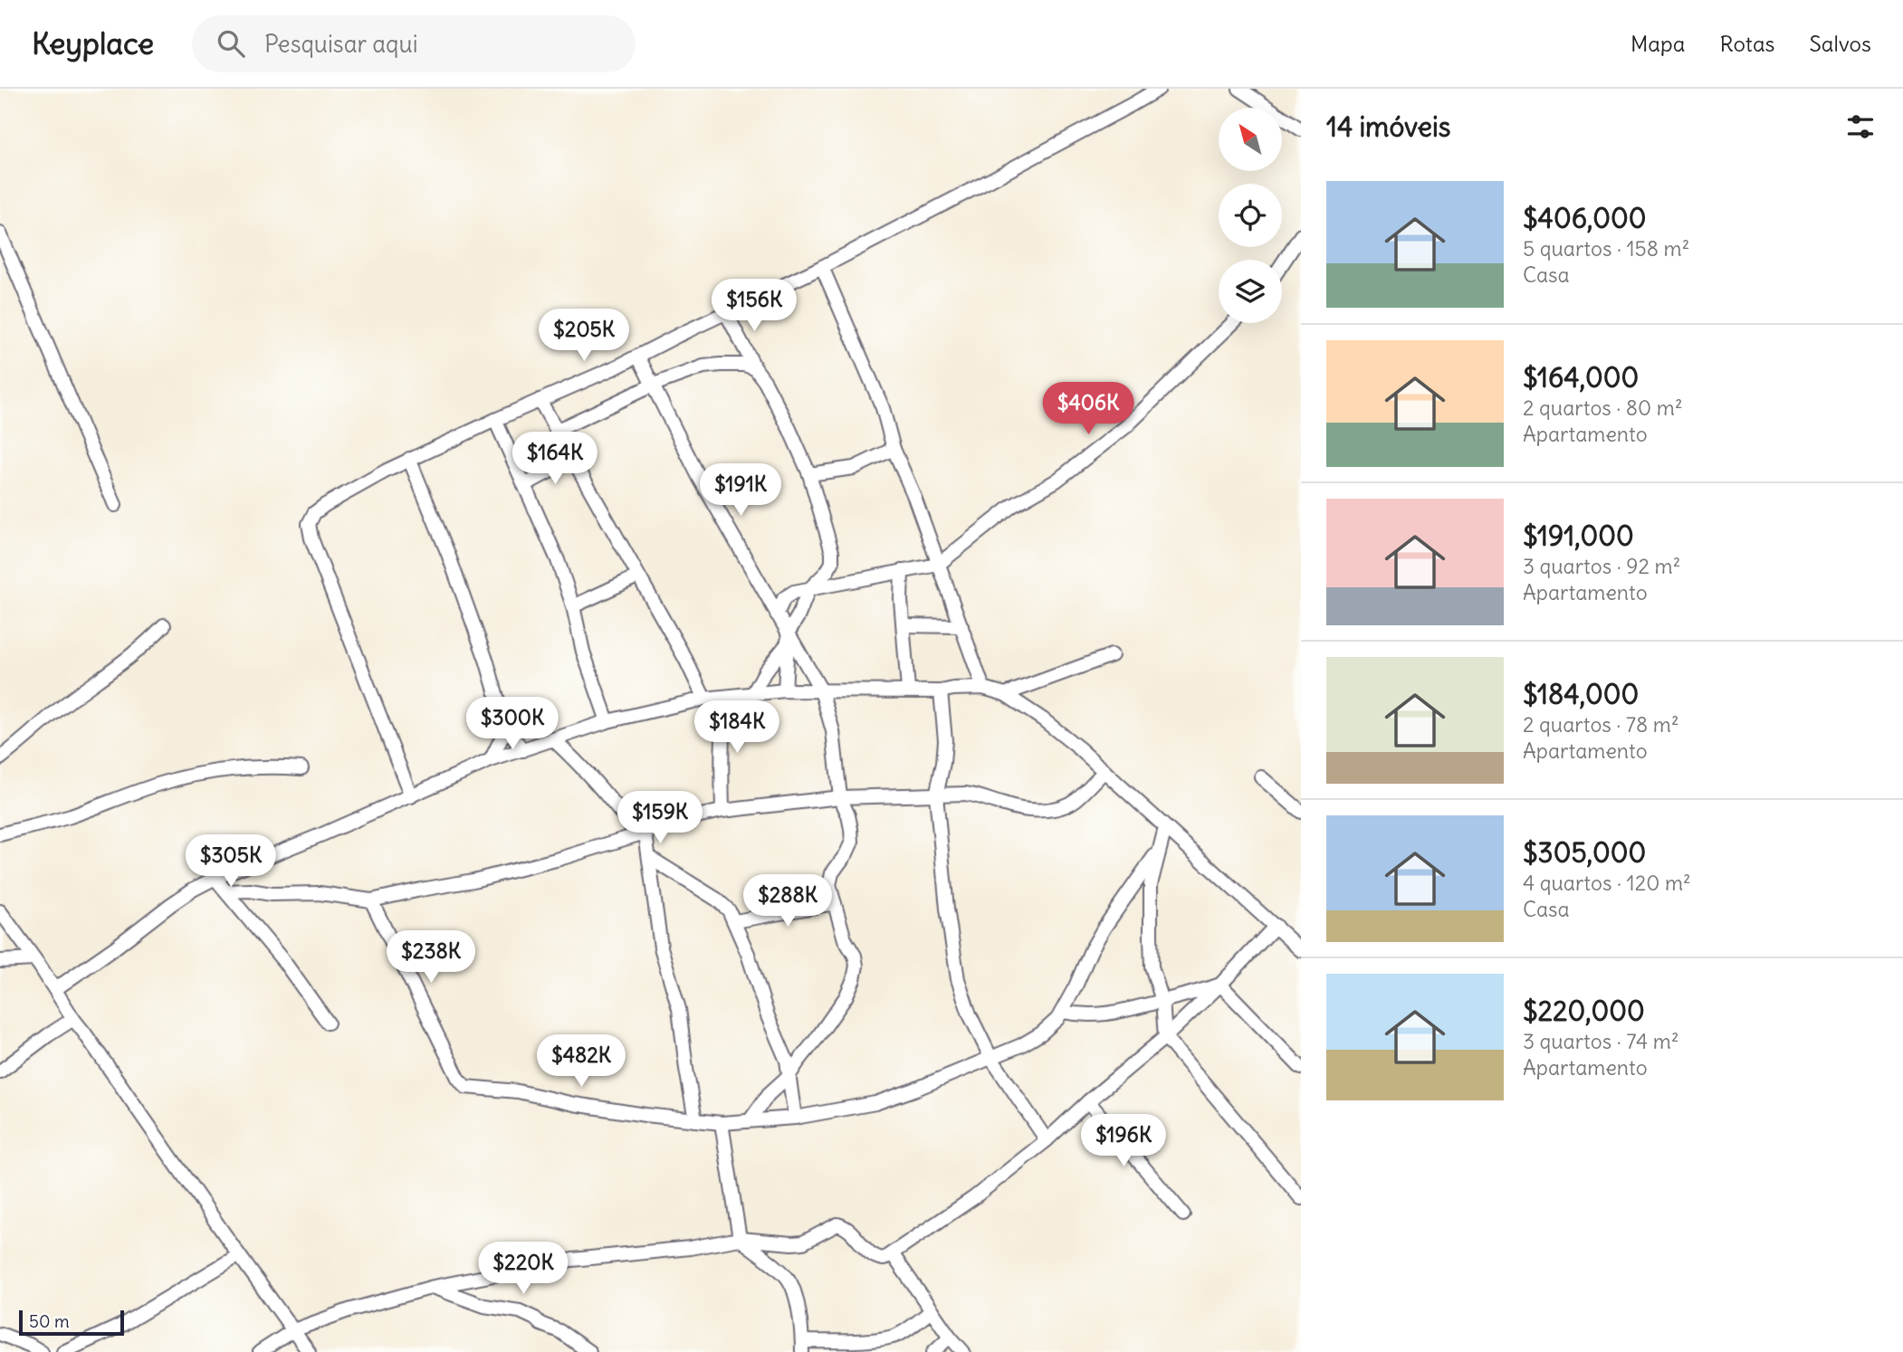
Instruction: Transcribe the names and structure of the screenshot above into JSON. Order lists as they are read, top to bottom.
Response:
{
  "scale_bar": "50 m",
  "north": "top left",
  "page": {
    "header": "Keyplace",
    "search": "Pesquisar aqui",
    "nav": ["Mapa", "Rotas", "Salvos"],
    "heading": "14 imóveis",
    "list": [
      {
        "name": "$406,000",
        "note": "5 quartos · 158 m² · Casa"
      },
      {
        "name": "$164,000",
        "note": "2 quartos · 80 m² · Apartamento"
      },
      {
        "name": "$191,000",
        "note": "3 quartos · 92 m² · Apartamento"
      },
      {
        "name": "$184,000",
        "note": "2 quartos · 78 m² · Apartamento"
      },
      {
        "name": "$305,000",
        "note": "4 quartos · 120 m² · Casa"
      },
      {
        "name": "$220,000",
        "note": "3 quartos · 74 m² · Apartamento"
      }
    ],
    "price": [
      "$156K",
      "$205K",
      "$406K",
      "$164K",
      "$191K",
      "$300K",
      "$184K",
      "$159K",
      "$305K",
      "$288K",
      "$238K",
      "$482K",
      "$196K",
      "$220K"
    ],
    "scale": "50 m"
  }
}
